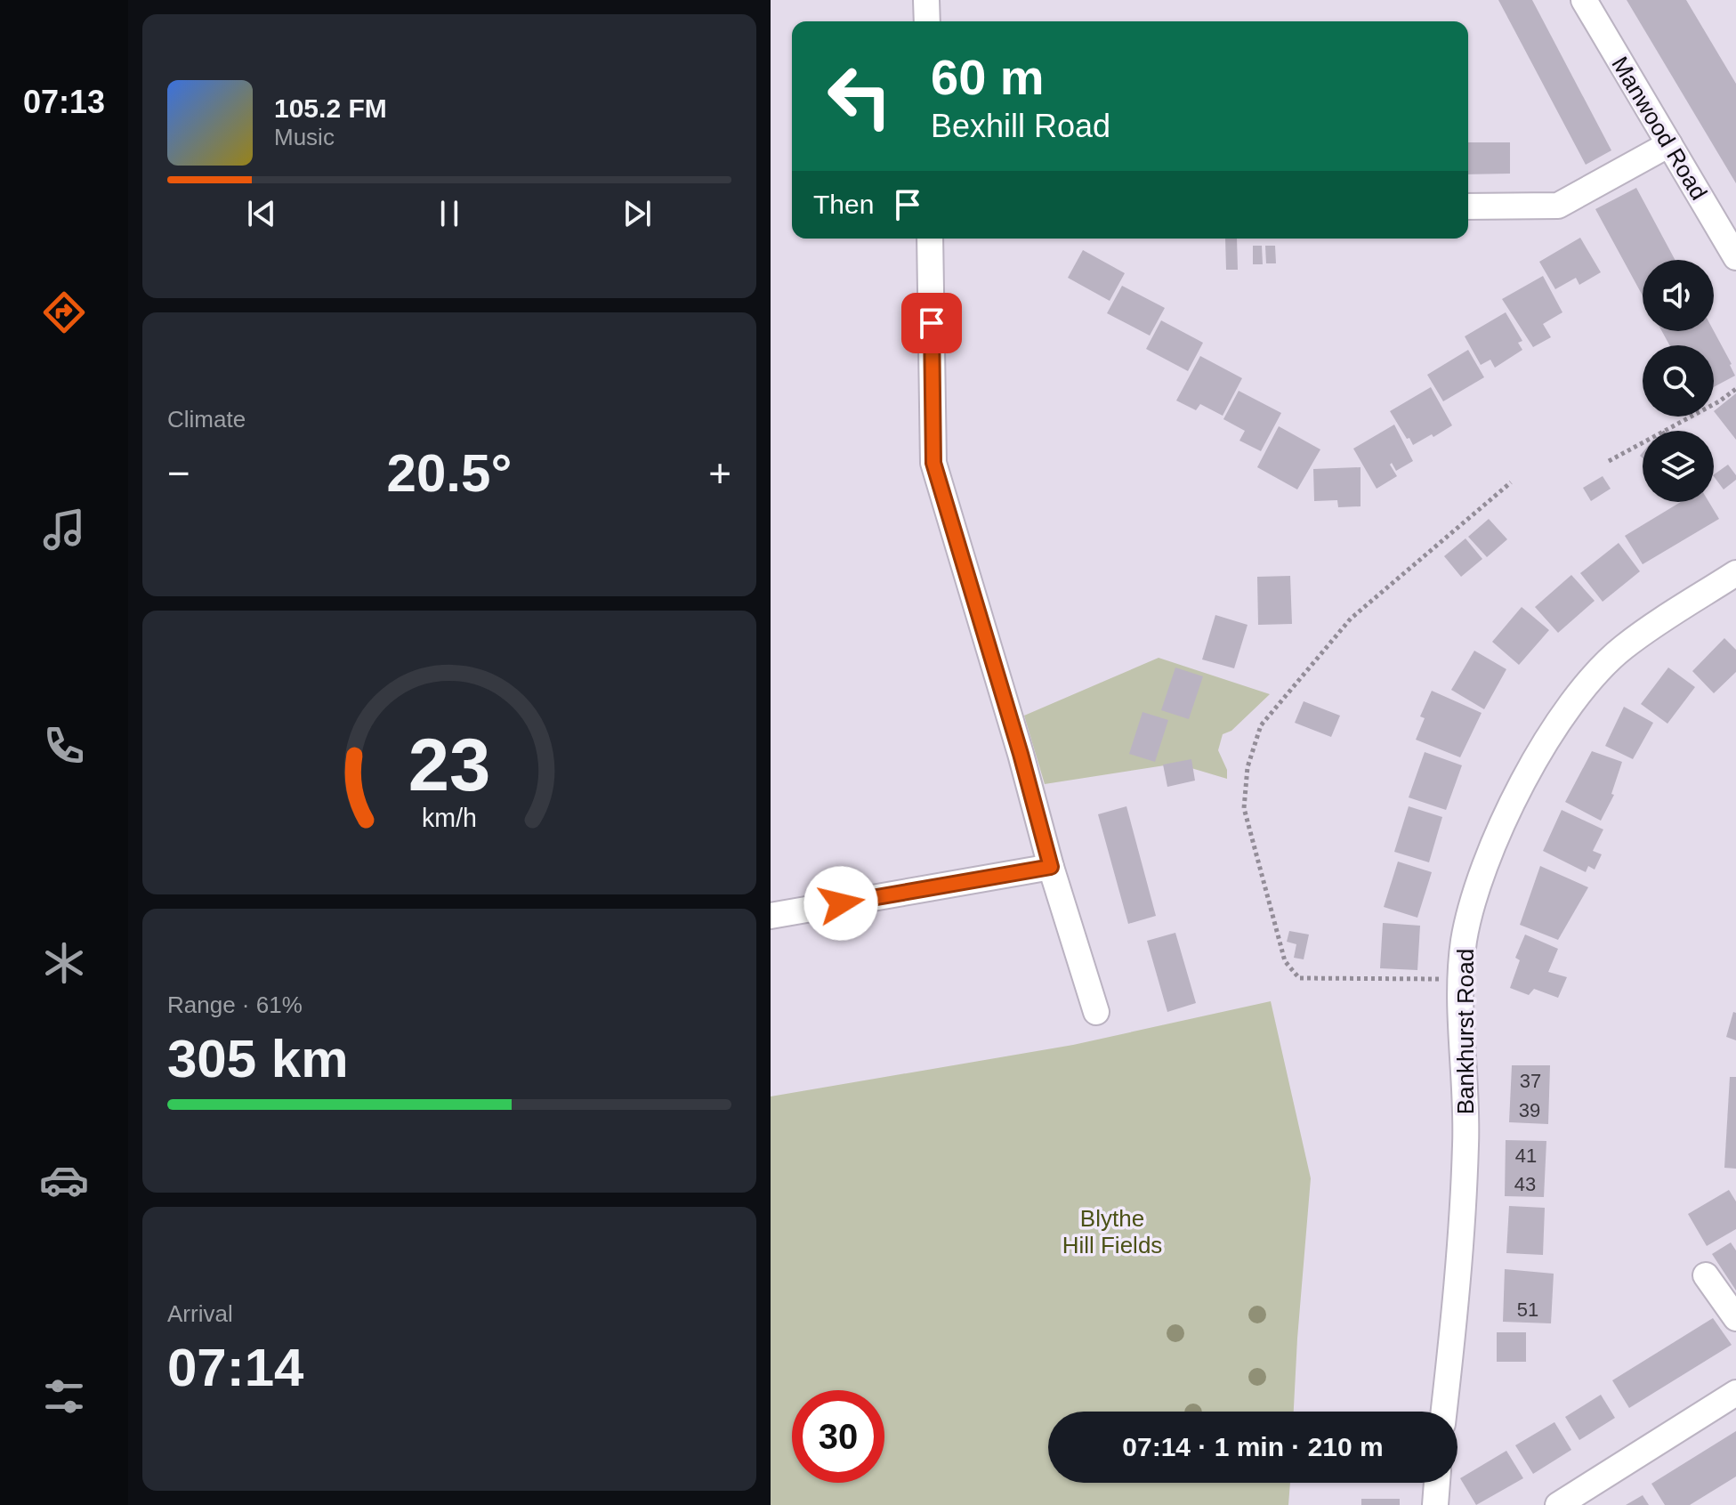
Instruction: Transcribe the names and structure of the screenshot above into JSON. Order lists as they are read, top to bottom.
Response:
{
  "streets": {
    "street": ["Manwood Road", "Bankhurst Road"]
  },
  "parks": ["Blythe Hill Fields"],
  "house_numbers": [
    "37",
    "39",
    "41",
    "43",
    "51"
  ],
  "page": {
    "tabs": "07:13",
    "turn": ["60 m", "Bexhill Road"],
    "song": ["105.2 FM", "Music"],
    "then": "Then",
    "tile": [
      "Climate",
      ["Range · 61%", "305 km"],
      ["Arrival", "07:14"]
    ],
    "heat": ["−", "20.5°", "+"],
    "limit": "30",
    "trip": "07:14 · 1 min · 210 m",
    "gauge": ["23", "km/h"]
  }
}
